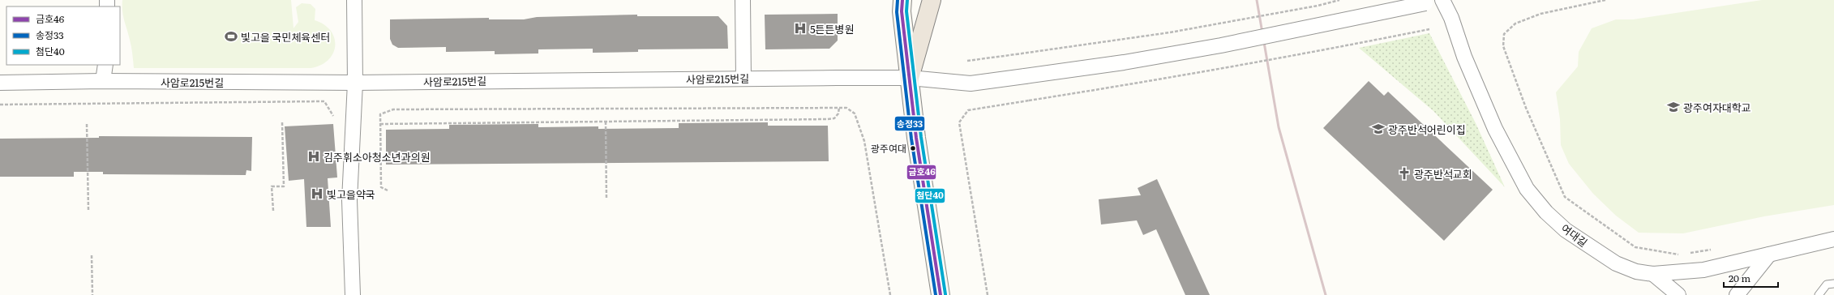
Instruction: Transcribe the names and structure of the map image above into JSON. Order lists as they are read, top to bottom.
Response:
{
  "streets": {
    "street": ["사암로215번길", "여대길"]
  },
  "crossings": [
    ["사암로215번길", "여대길"]
  ],
  "places": {
    "hospital": ["5튼튼병원", "김주휘소아청소년과의원", "빛고을약국"],
    "sports": ["빛고을 국민체육센터"],
    "school or university": ["광주여자대학교", "광주반석어린이집"],
    "other": ["광주여대"],
    "church": ["광주반석교회"]
  },
  "lines": ["transit line 금호46", "transit line 송정33", "transit line 첨단40"],
  "legend": ["금호46", "송정33", "첨단40"],
  "scale_bar": "20 m"
}
